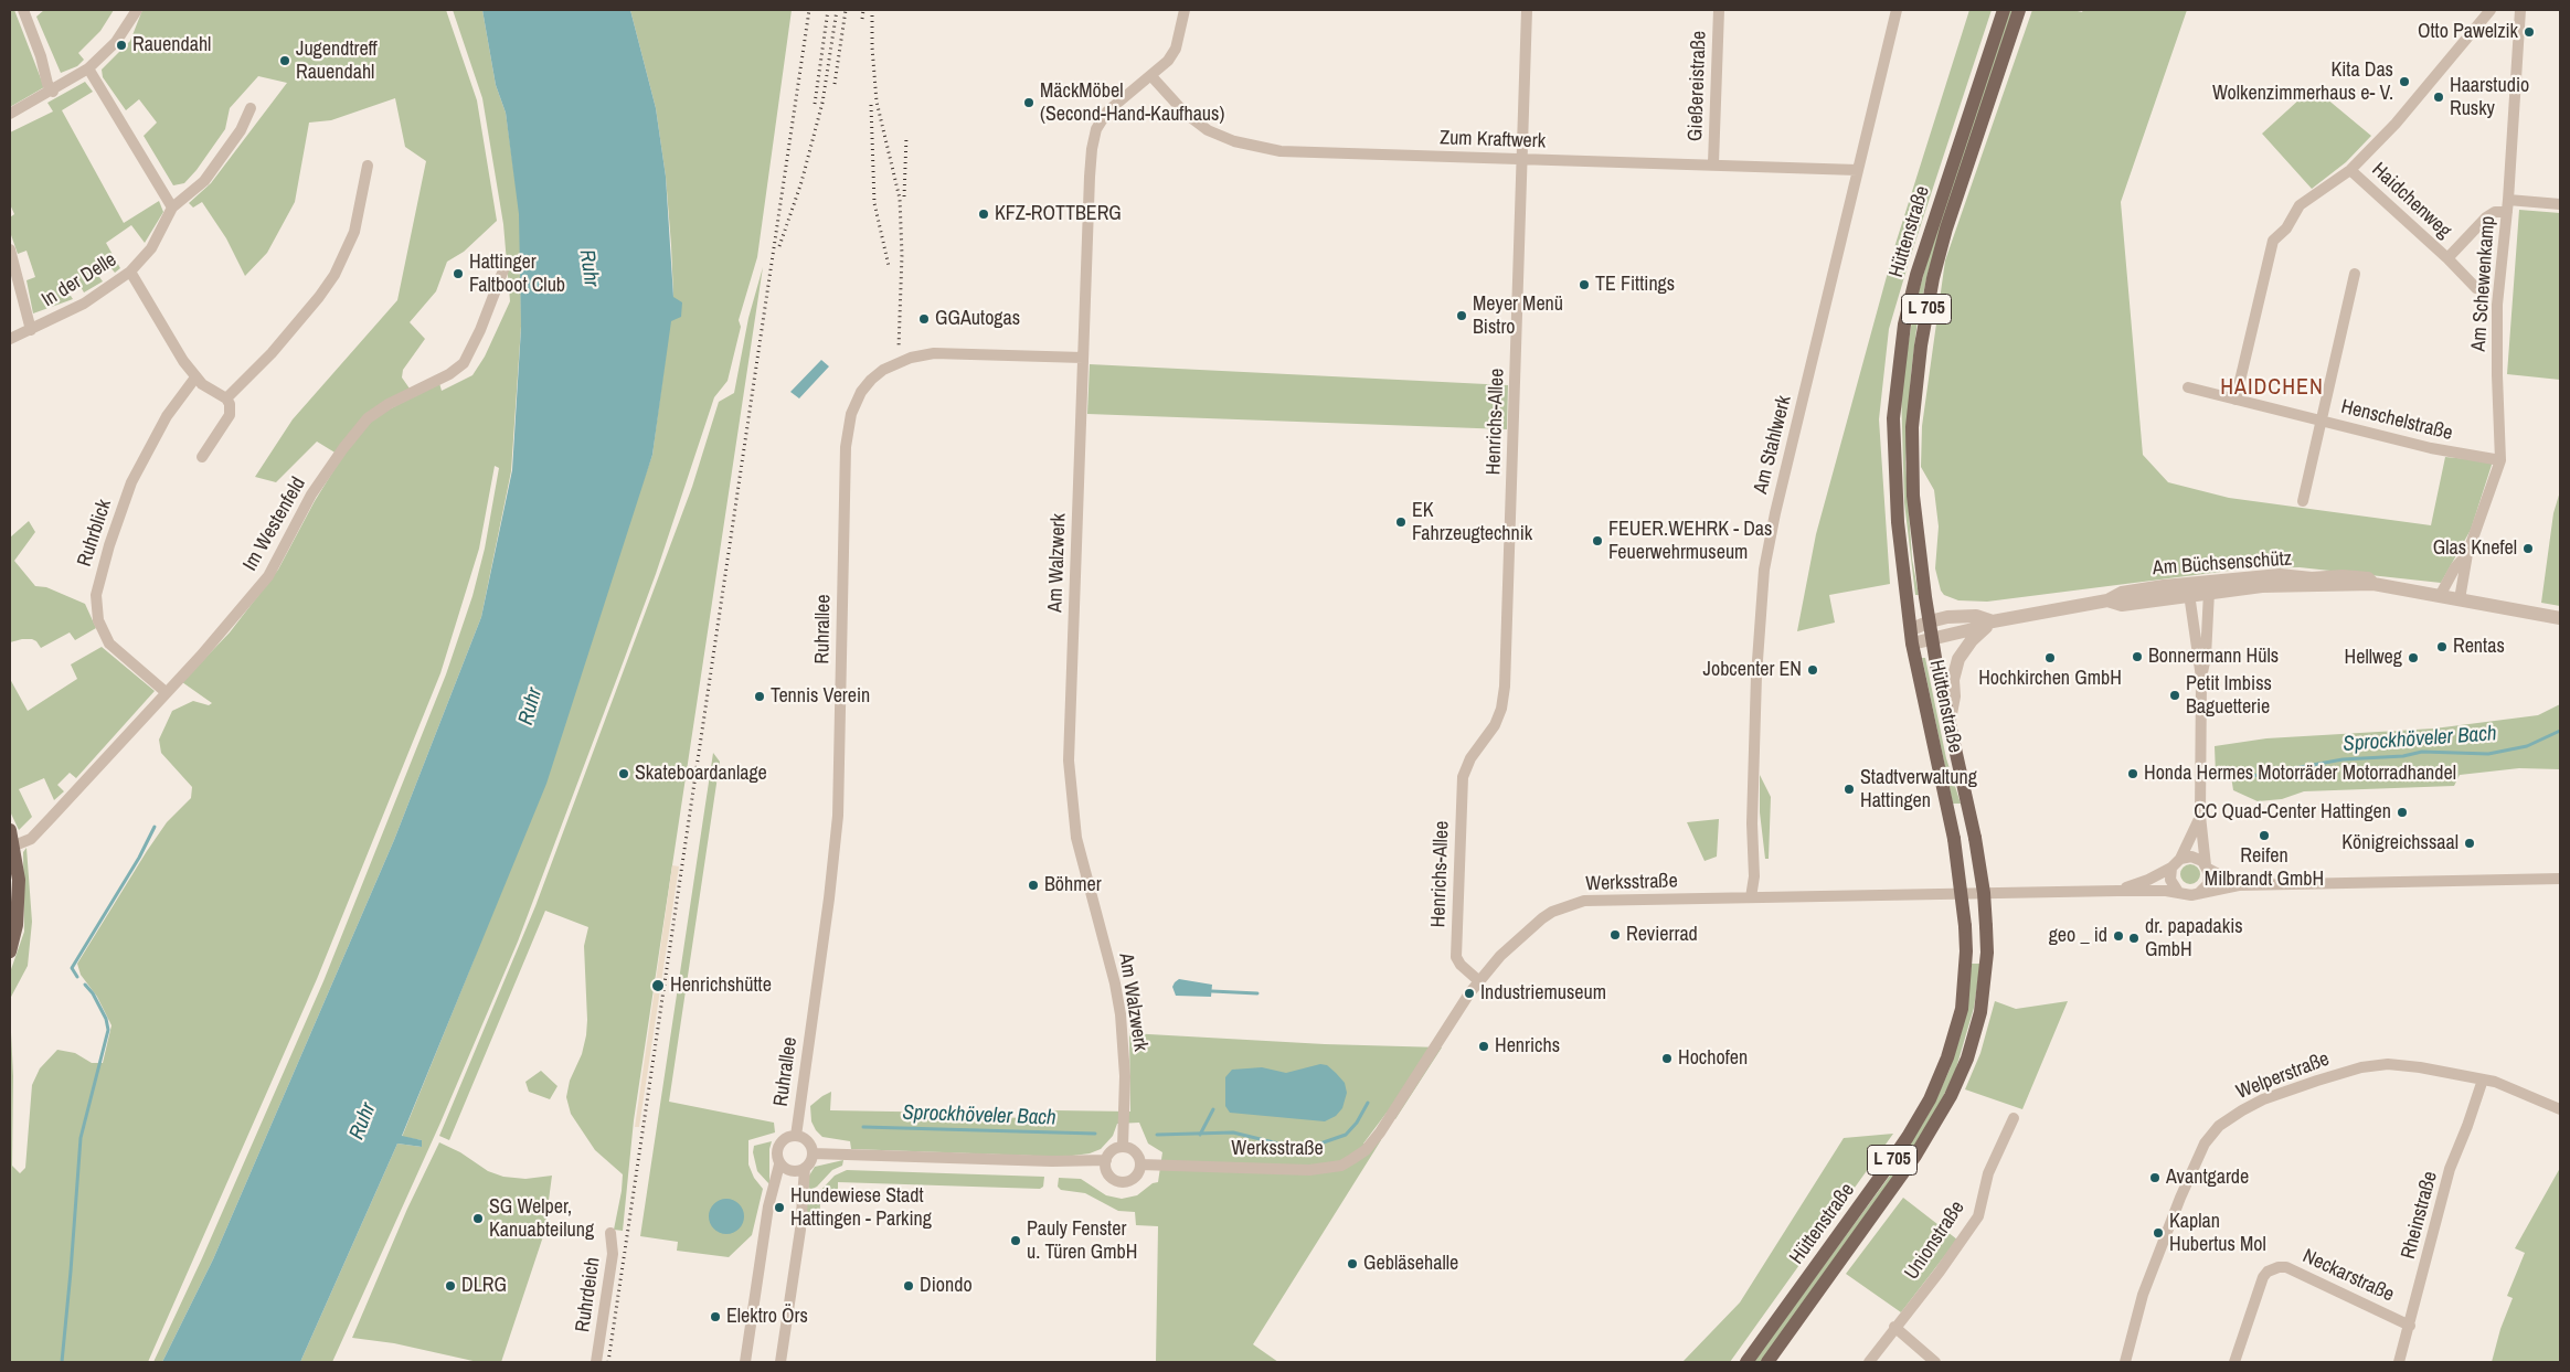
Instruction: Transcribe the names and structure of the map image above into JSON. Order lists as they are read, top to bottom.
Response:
{
  "streets": {
    "main road": ["Hüttenstraße", "L 705"],
    "street": [
      "Gießereistraße",
      "Zum Kraftwerk",
      "Haidchenweg",
      "In der Delle",
      "Am Schewenkamp",
      "Henschelstraße",
      "Henrichs-Allee",
      "Am Stahlwerk",
      "Im Westenfeld",
      "Ruhrblick",
      "Am Walzwerk",
      "Am Büchsenschütz",
      "Ruhrallee",
      "Werksstraße",
      "Welperstraße",
      "Rheinstraße",
      "Unionstraße",
      "Neckarstraße",
      "Ruhrdeich"
    ]
  },
  "crossings": [
    ["Gießereistraße", "Zum Kraftwerk"],
    ["Zum Kraftwerk", "Henrichs-Allee"],
    ["Zum Kraftwerk", "Am Stahlwerk"],
    ["Zum Kraftwerk", "Am Walzwerk"],
    ["Haidchenweg", "Am Schewenkamp"],
    ["Hüttenstraße", "Am Büchsenschütz"],
    ["Am Schewenkamp", "Henschelstraße"],
    ["Am Schewenkamp", "Am Büchsenschütz"],
    ["Henrichs-Allee", "Werksstraße"],
    ["Am Stahlwerk", "Werksstraße"],
    ["Im Westenfeld", "Ruhrblick"],
    ["Am Walzwerk", "Ruhrallee"],
    ["Am Walzwerk", "Werksstraße"],
    ["Am Büchsenschütz", "Werksstraße"],
    ["Welperstraße", "Rheinstraße"],
    ["Rheinstraße", "Neckarstraße"]
  ],
  "districts": ["HAIDCHEN"],
  "water": ["Ruhr", "Sprockhöveler Bach"],
  "places": [
    "Otto Pawelzik",
    "Rauendahl",
    "Jugendtreff Rauendahl",
    "Kita Das Wolkenzimmerhaus e- V.",
    "Haarstudio Rusky",
    "MäckMöbel (Second-Hand-Kaufhaus)",
    "KFZ-ROTTBERG",
    "Hattinger Faltboot Club",
    "TE Fittings",
    "Meyer Menü Bistro",
    "GGAutogas",
    "EK Fahrzeugtechnik",
    "FEUER.WEHRK - Das Feuerwehrmuseum",
    "Glas Knefel",
    "Rentas",
    "Bonnermann Hüls",
    "Hochkirchen GmbH",
    "Hellweg",
    "Jobcenter EN",
    "Petit Imbiss Baguetterie",
    "Tennis Verein",
    "Skateboardanlage",
    "Honda Hermes Motorräder Motorradhandel",
    "Stadtverwaltung Hattingen",
    "CC Quad-Center Hattingen",
    "Reifen Milbrandt GmbH",
    "Königreichssaal",
    "Böhmer",
    "Revierrad",
    "geo _ id",
    "dr. papadakis GmbH",
    "Henrichshütte",
    "Industriemuseum",
    "Henrichs",
    "Hochofen",
    "Avantgarde",
    "Hundewiese Stadt Hattingen - Parking",
    "SG Welper, Kanuabteilung",
    "Kaplan Hubertus Mol",
    "Pauly Fenster u. Türen GmbH",
    "Gebläsehalle",
    "DLRG",
    "Diondo",
    "Elektro Örs"
  ]
}
